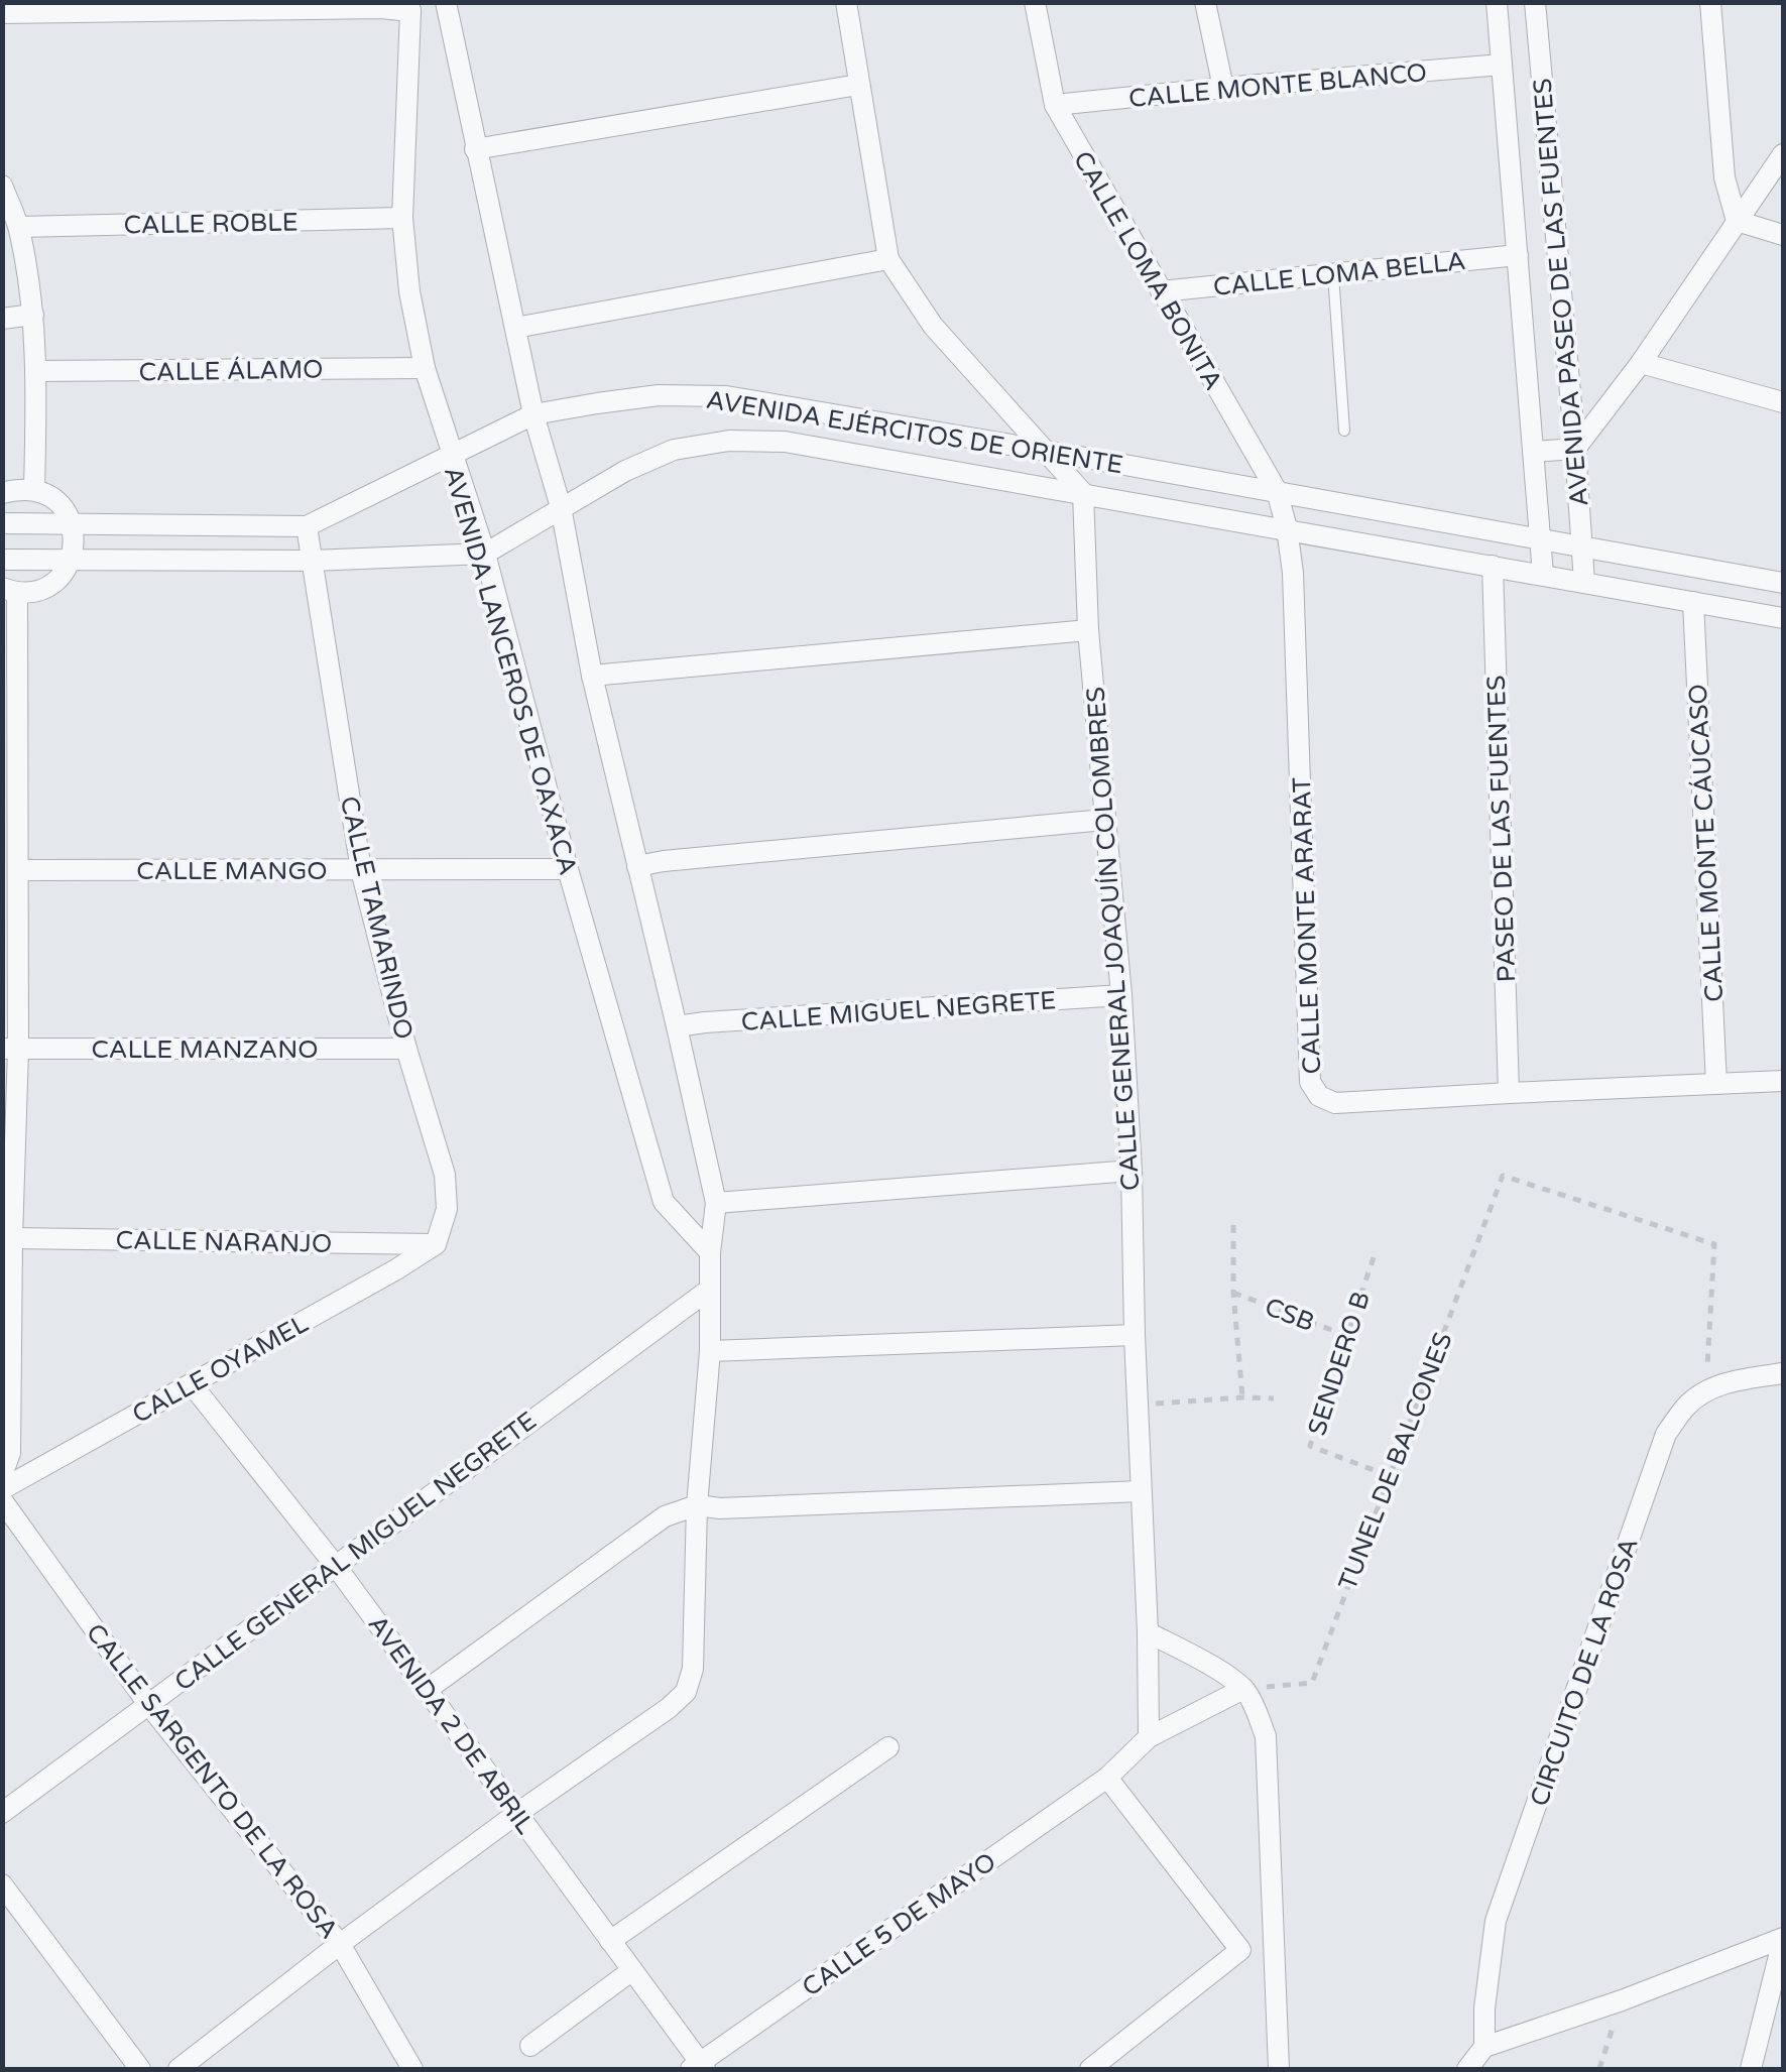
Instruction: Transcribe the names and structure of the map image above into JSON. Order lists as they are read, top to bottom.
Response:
{
  "streets": {
    "street": [
      "CALLE MONTE BLANCO",
      "CALLE ROBLE",
      "CALLE LOMA BONITA",
      "CALLE LOMA BELLA",
      "AVENIDA PASEO DE LAS FUENTES",
      "CALLE ÁLAMO",
      "AVENIDA EJÉRCITOS DE ORIENTE",
      "AVENIDA LANCEROS DE OAXACA",
      "PASEO DE LAS FUENTES",
      "CALLE MONTE CÁUCASO",
      "CALLE MANGO",
      "CALLE TAMARINDO",
      "CALLE MONTE ARARAT",
      "CALLE GENERAL JOAQUÍN COLOMBRES",
      "CALLE MIGUEL NEGRETE",
      "CALLE MANZANO",
      "CALLE NARANJO",
      "CALLE OYAMEL",
      "CALLE GENERAL MIGUEL NEGRETE",
      "CIRCUITO DE LA ROSA",
      "AVENIDA 2 DE ABRIL",
      "CALLE SARGENTO DE LA ROSA",
      "CALLE 5 DE MAYO"
    ],
    "path": ["CSB", "SENDERO B", "TUNEL DE BALCONES"]
  },
  "crossings": [
    ["CALLE MONTE BLANCO", "CALLE LOMA BONITA"],
    ["CALLE MONTE BLANCO", "AVENIDA PASEO DE LAS FUENTES"],
    ["CALLE ROBLE", "AVENIDA LANCEROS DE OAXACA"],
    ["CALLE LOMA BONITA", "CALLE LOMA BELLA"],
    ["CALLE LOMA BONITA", "AVENIDA EJÉRCITOS DE ORIENTE"],
    ["CALLE LOMA BONITA", "CALLE MONTE ARARAT"],
    ["CALLE LOMA BELLA", "AVENIDA PASEO DE LAS FUENTES"],
    ["AVENIDA PASEO DE LAS FUENTES", "AVENIDA EJÉRCITOS DE ORIENTE"],
    ["CALLE ÁLAMO", "AVENIDA LANCEROS DE OAXACA"],
    ["AVENIDA EJÉRCITOS DE ORIENTE", "AVENIDA LANCEROS DE OAXACA"],
    ["AVENIDA EJÉRCITOS DE ORIENTE", "PASEO DE LAS FUENTES"],
    ["AVENIDA EJÉRCITOS DE ORIENTE", "CALLE MONTE CÁUCASO"],
    ["AVENIDA EJÉRCITOS DE ORIENTE", "CALLE TAMARINDO"],
    ["AVENIDA EJÉRCITOS DE ORIENTE", "CALLE MONTE ARARAT"],
    ["AVENIDA EJÉRCITOS DE ORIENTE", "CALLE GENERAL JOAQUÍN COLOMBRES"],
    ["AVENIDA LANCEROS DE OAXACA", "CALLE MANGO"],
    ["PASEO DE LAS FUENTES", "CALLE MONTE ARARAT"],
    ["CALLE MONTE CÁUCASO", "CALLE MONTE ARARAT"],
    ["CALLE MANGO", "CALLE TAMARINDO"],
    ["CALLE TAMARINDO", "CALLE MANZANO"],
    ["CALLE TAMARINDO", "CALLE NARANJO"],
    ["CALLE TAMARINDO", "CALLE OYAMEL"],
    ["CALLE GENERAL JOAQUÍN COLOMBRES", "CALLE MIGUEL NEGRETE"],
    ["CALLE NARANJO", "CALLE OYAMEL"],
    ["CSB", "SENDERO B"],
    ["SENDERO B", "TUNEL DE BALCONES"],
    ["CALLE OYAMEL", "AVENIDA 2 DE ABRIL"],
    ["TUNEL DE BALCONES", "CIRCUITO DE LA ROSA"],
    ["TUNEL DE BALCONES", "CALLE 5 DE MAYO"],
    ["CALLE GENERAL MIGUEL NEGRETE", "AVENIDA 2 DE ABRIL"],
    ["CALLE GENERAL MIGUEL NEGRETE", "CALLE SARGENTO DE LA ROSA"],
    ["AVENIDA 2 DE ABRIL", "CALLE 5 DE MAYO"]
  ]
}
